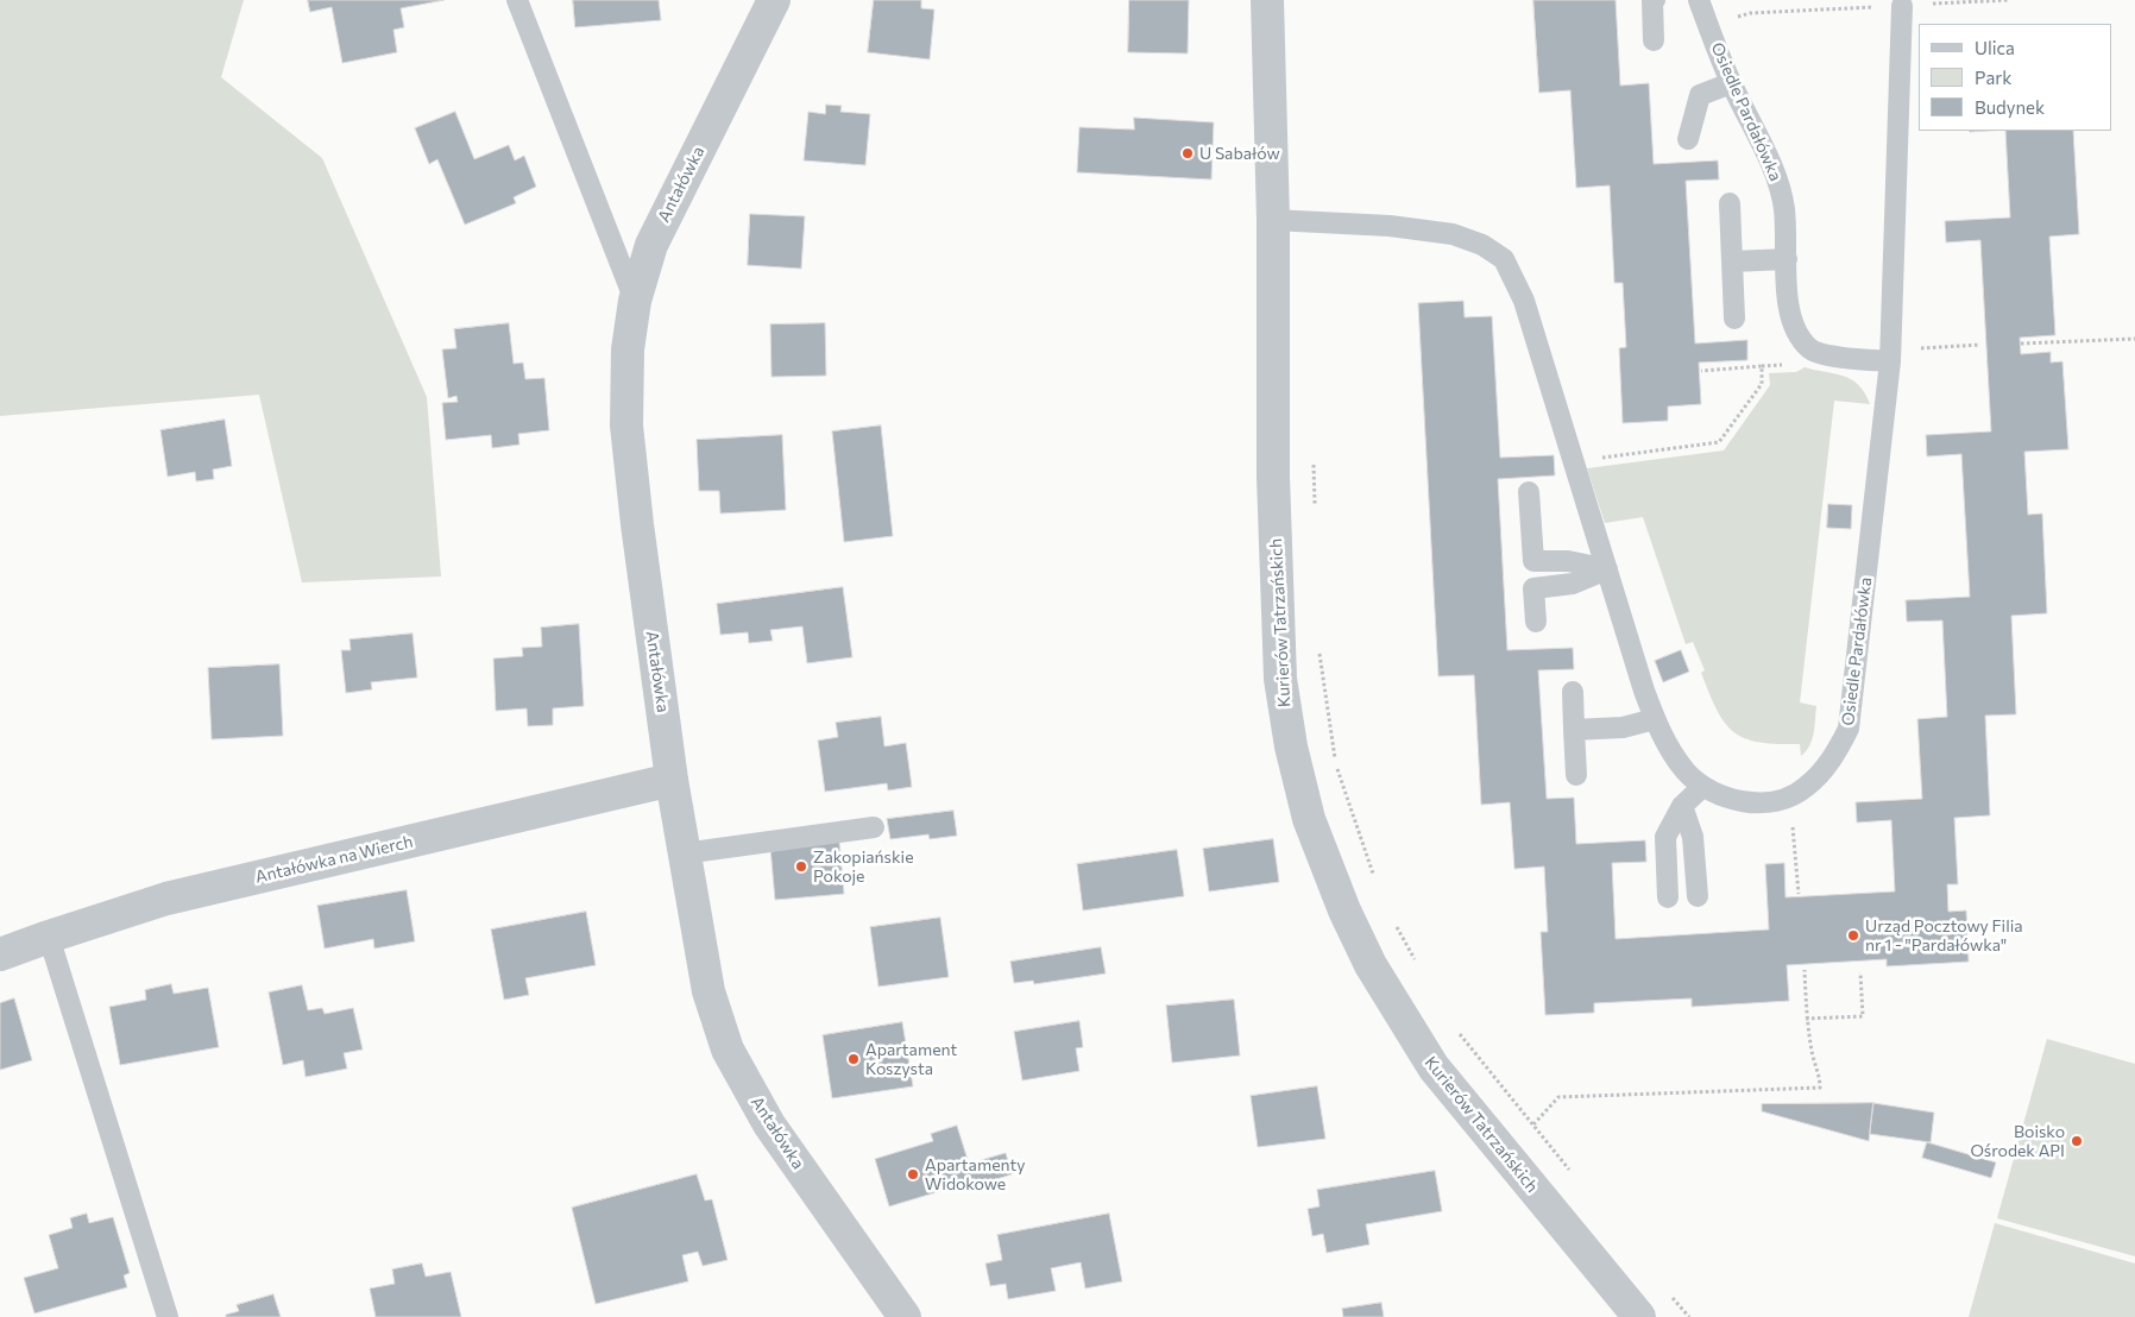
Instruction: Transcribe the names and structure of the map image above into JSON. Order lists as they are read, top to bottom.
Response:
{
  "streets": {
    "street": ["Antałówka", "Kurierów Tatrzańskich", "Antałówka na Wierch"],
    "lane": ["Osiedle Pardałówka"]
  },
  "crossings": [
    ["Osiedle Pardałówka", "Kurierów Tatrzańskich"],
    ["Antałówka", "Antałówka na Wierch"]
  ],
  "places": [
    "U Sabałów",
    "Zakopiańskie Pokoje",
    "Urząd Pocztowy Filia nr 1 - \"Pardałówka\"",
    "Apartament Koszysta",
    "Boisko Ośrodek API",
    "Apartamenty Widokowe"
  ],
  "legend": ["Ulica", "Park", "Budynek"]
}
